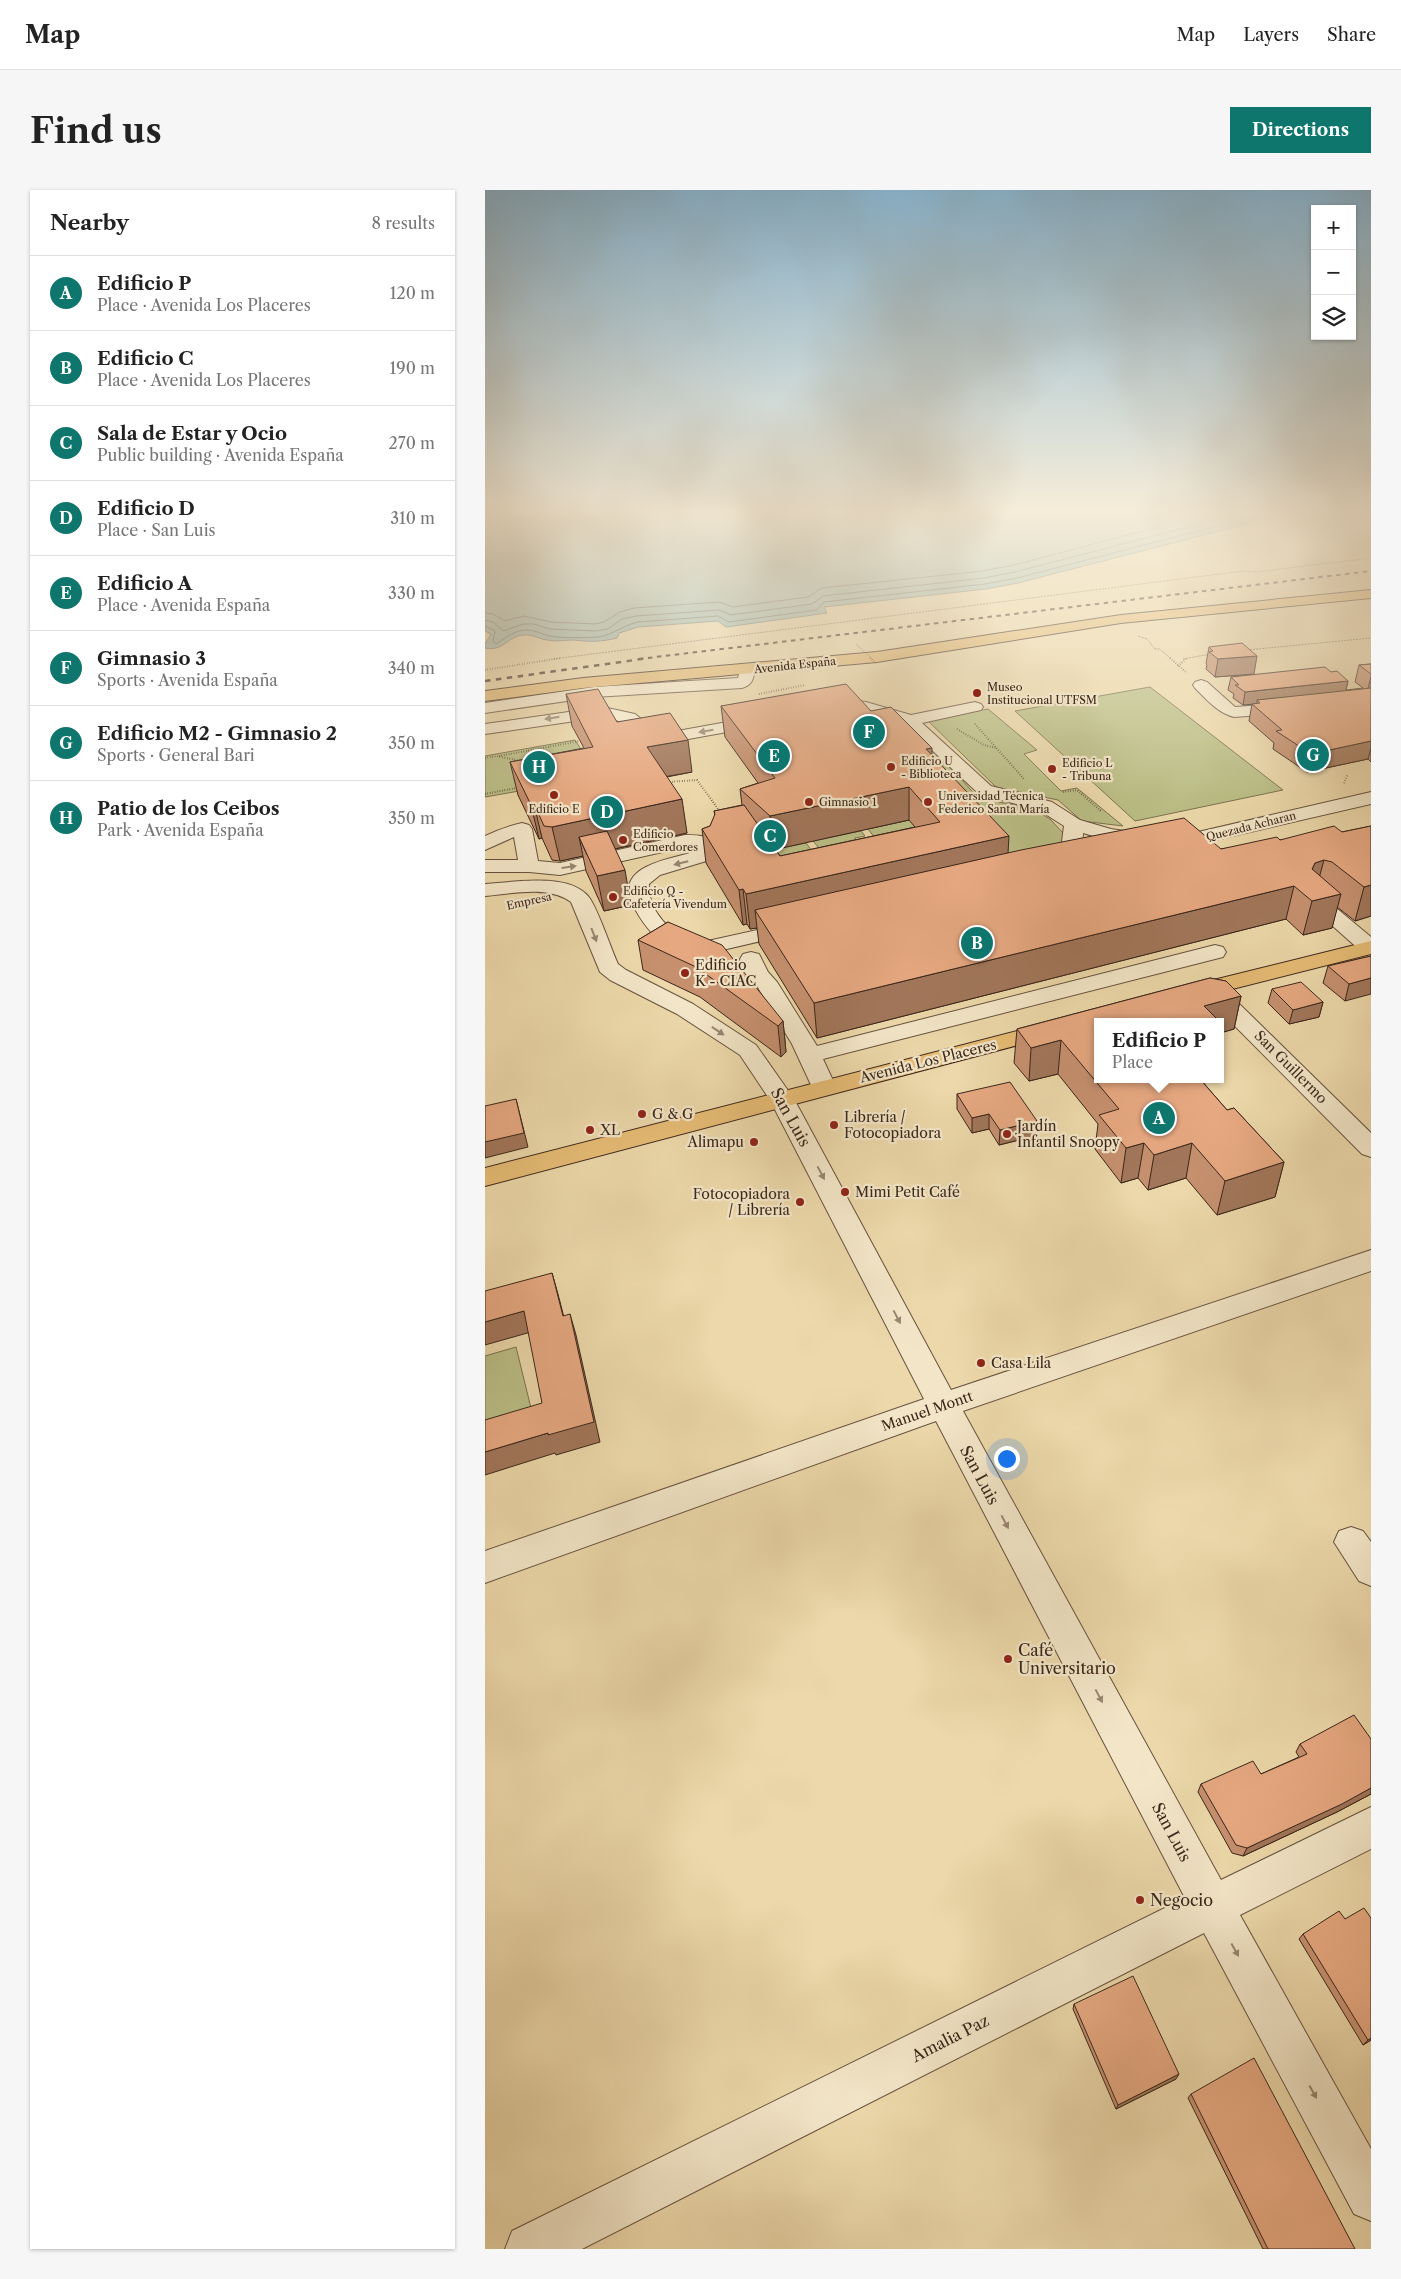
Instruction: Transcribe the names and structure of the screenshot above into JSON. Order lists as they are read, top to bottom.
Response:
{
  "streets": {
    "main road": ["Avenida España", "Avenida Los Placeres"],
    "street": [
      "Quezada Acharan",
      "Empresa",
      "San Guillermo",
      "San Luis",
      "Manuel Montt",
      "Amalia Paz"
    ]
  },
  "crossings": [
    ["Empresa", "San Luis"],
    ["Avenida Los Placeres", "San Luis"],
    ["San Luis", "Manuel Montt"],
    ["San Luis", "Amalia Paz"]
  ],
  "one_way": ["San Luis"],
  "places": [
    "Museo Institucional UTFSM",
    "Edificio U - Biblioteca",
    "Edificio L - Tribuna",
    "Edificio E",
    "Gimnasio 1",
    "Universidad Técnica Federico Santa María",
    "Edificio Comerdores",
    "Edificio Q - Cafetería Vivendum",
    "Edificio K - CIAC",
    "G & G",
    "Librería / Fotocopiadora",
    "XL",
    "Jardín Infantil Snoopy",
    "Alimapu",
    "Mimi Petit Café",
    "Fotocopiadora / Librería",
    "Casa Lila",
    "Café Universitario",
    "Negocio"
  ],
  "page": {
    "header": "Map",
    "nav": ["Map", "Layers", "Share"],
    "buttons": "Directions",
    "title": "Find us",
    "heading": ["Nearby", "8 results"],
    "map_buttons": ["+", "−"],
    "list": [
      {
        "mark": "A",
        "name": "Edificio P",
        "note": "Place · Avenida Los Placeres",
        "value": "120 m"
      },
      {
        "mark": "B",
        "name": "Edificio C",
        "note": "Place · Avenida Los Placeres",
        "value": "190 m"
      },
      {
        "mark": "C",
        "name": "Sala de Estar y Ocio",
        "note": "Public building · Avenida España",
        "value": "270 m"
      },
      {
        "mark": "D",
        "name": "Edificio D",
        "note": "Place · San Luis",
        "value": "310 m"
      },
      {
        "mark": "E",
        "name": "Edificio A",
        "note": "Place · Avenida España",
        "value": "330 m"
      },
      {
        "mark": "F",
        "name": "Gimnasio 3",
        "note": "Sports · Avenida España",
        "value": "340 m"
      },
      {
        "mark": "G",
        "name": "Edificio M2 - Gimnasio 2",
        "note": "Sports · General Bari",
        "value": "350 m"
      },
      {
        "mark": "H",
        "name": "Patio de los Ceibos",
        "note": "Park · Avenida España",
        "value": "350 m"
      }
    ],
    "pins": [
      "F",
      "G",
      "E",
      "H",
      "D",
      "C",
      "B",
      "A"
    ],
    "popup": ["Edificio P", "Place"]
  }
}
